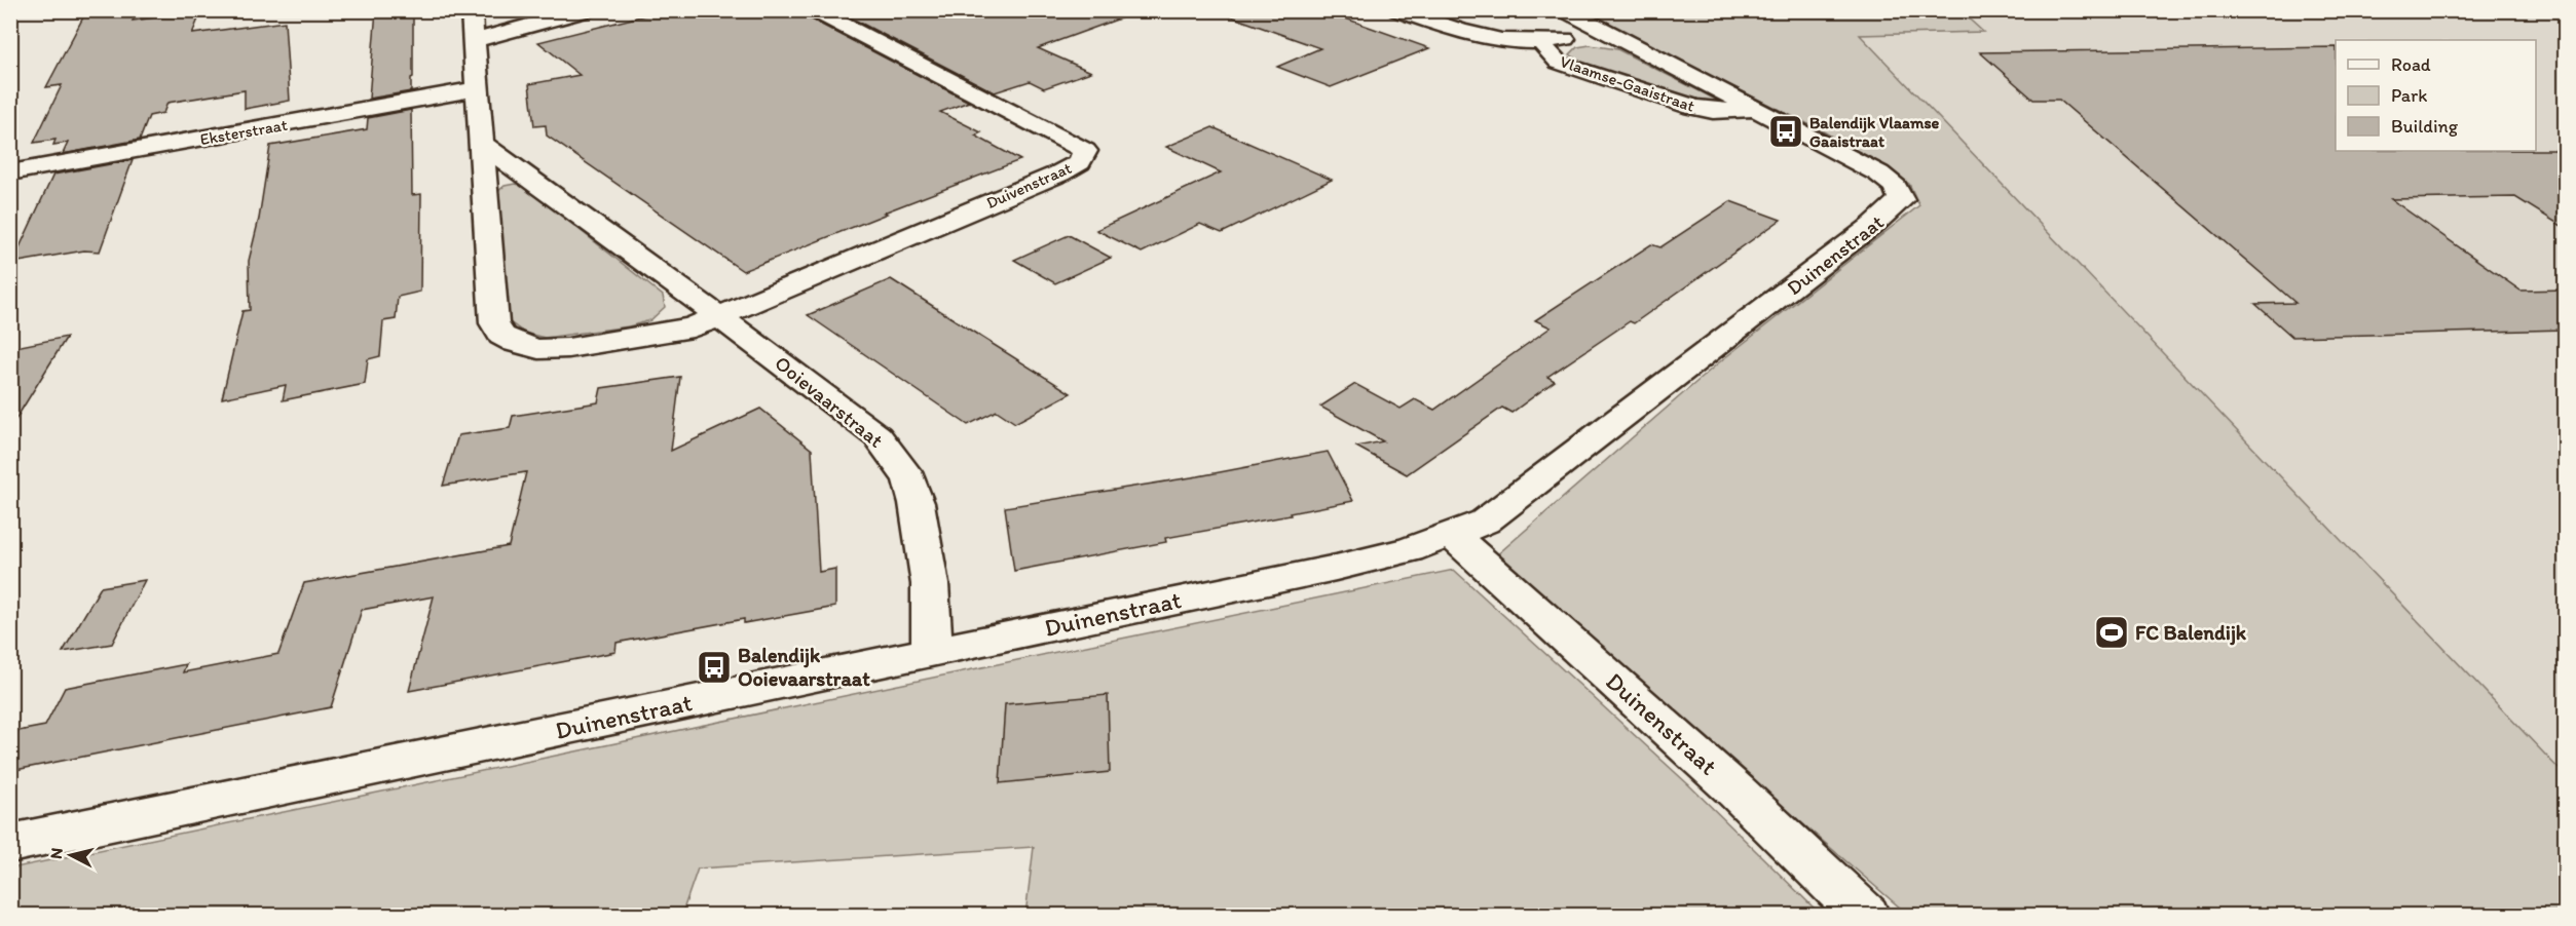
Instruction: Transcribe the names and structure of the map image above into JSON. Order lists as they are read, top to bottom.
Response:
{
  "streets": {
    "street": [
      "Vlaamse-Gaaistraat",
      "Eksterstraat",
      "Duivenstraat",
      "Duinenstraat",
      "Ooievaarstraat"
    ]
  },
  "crossings": [
    ["Vlaamse-Gaaistraat", "Duinenstraat"],
    ["Duivenstraat", "Ooievaarstraat"],
    ["Duinenstraat", "Ooievaarstraat"]
  ],
  "places": {
    "bus stop": ["Balendijk Vlaamse Gaaistraat", "Balendijk Ooievaarstraat"],
    "sports": ["FC Balendijk"]
  },
  "legend": ["Road", "Park", "Building"],
  "north": "left"
}
